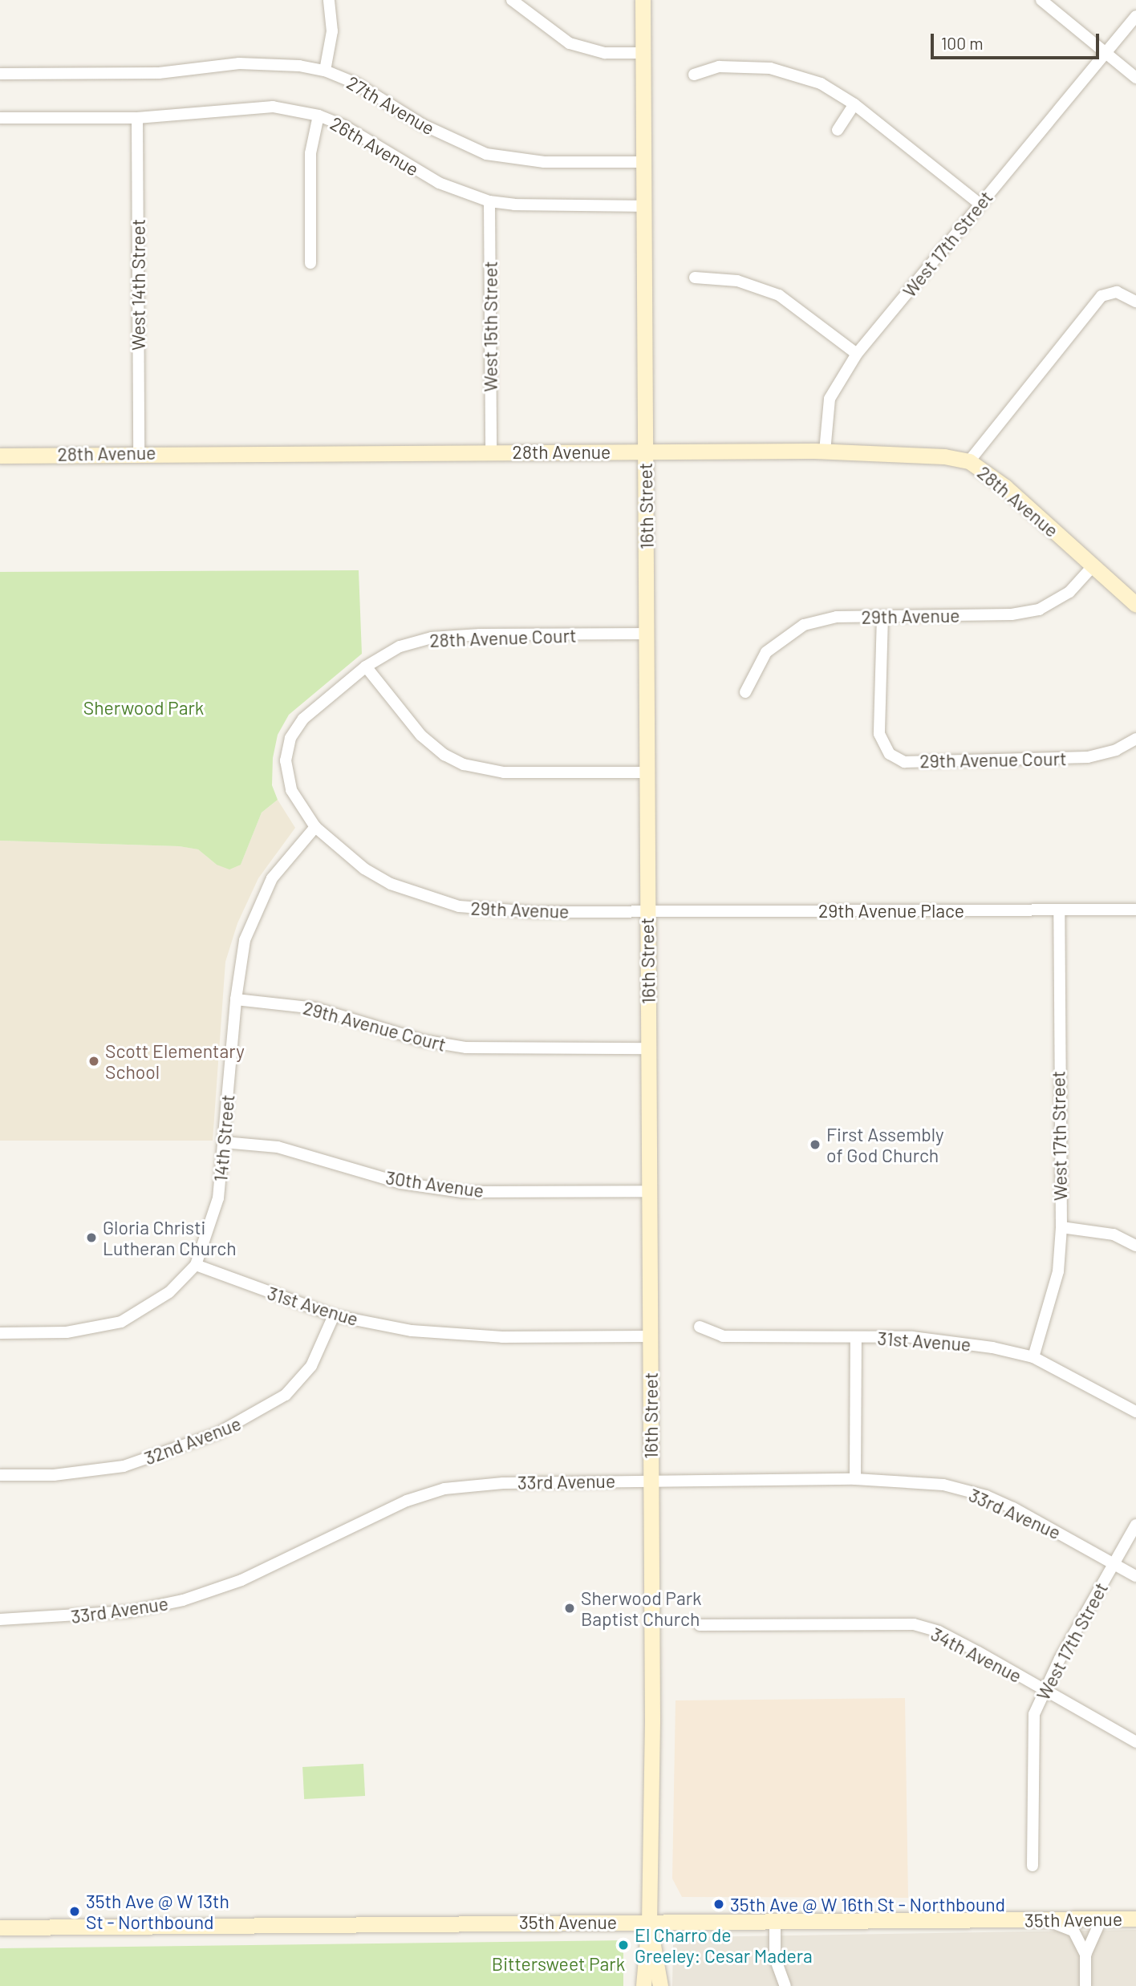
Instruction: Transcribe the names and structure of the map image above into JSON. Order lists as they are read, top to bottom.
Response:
{
  "streets": {
    "main road": ["28th Avenue", "16th Street", "35th Avenue"],
    "street": [
      "27th Avenue",
      "26th Avenue",
      "West 17th Street",
      "West 14th Street",
      "West 15th Street",
      "29th Avenue",
      "28th Avenue Court",
      "29th Avenue Court",
      "29th Avenue Place",
      "14th Street",
      "30th Avenue",
      "31st Avenue",
      "32nd Avenue",
      "33rd Avenue",
      "34th Avenue"
    ]
  },
  "crossings": [
    ["27th Avenue", "16th Street"],
    ["26th Avenue", "West 14th Street"],
    ["26th Avenue", "West 15th Street"],
    ["26th Avenue", "16th Street"],
    ["West 17th Street", "28th Avenue"],
    ["West 17th Street", "29th Avenue Place"],
    ["West 17th Street", "31st Avenue"],
    ["West 17th Street", "33rd Avenue"],
    ["West 17th Street", "34th Avenue"],
    ["West 14th Street", "28th Avenue"],
    ["West 15th Street", "28th Avenue"],
    ["28th Avenue", "16th Street"],
    ["28th Avenue", "29th Avenue"],
    ["16th Street", "29th Avenue"],
    ["16th Street", "28th Avenue Court"],
    ["16th Street", "29th Avenue Court"],
    ["16th Street", "29th Avenue Place"],
    ["16th Street", "30th Avenue"],
    ["16th Street", "31st Avenue"],
    ["16th Street", "33rd Avenue"],
    ["16th Street", "35th Avenue"],
    ["29th Avenue", "28th Avenue Court"],
    ["29th Avenue", "29th Avenue Court"],
    ["29th Avenue", "29th Avenue Place"],
    ["29th Avenue", "14th Street"],
    ["28th Avenue Court", "14th Street"],
    ["29th Avenue Court", "14th Street"],
    ["14th Street", "30th Avenue"],
    ["14th Street", "31st Avenue"],
    ["31st Avenue", "32nd Avenue"]
  ],
  "parks": ["Sherwood Park", "Bittersweet Park"],
  "places": [
    "Scott Elementary School",
    "First Assembly of God Church",
    "Gloria Christi Lutheran Church",
    "Sherwood Park Baptist Church",
    "35th Ave @ W 16th St - Northbound",
    "35th Ave @ W 13th St - Northbound",
    "El Charro de Greeley: Cesar Madera"
  ],
  "scale_bar": "100 m"
}
